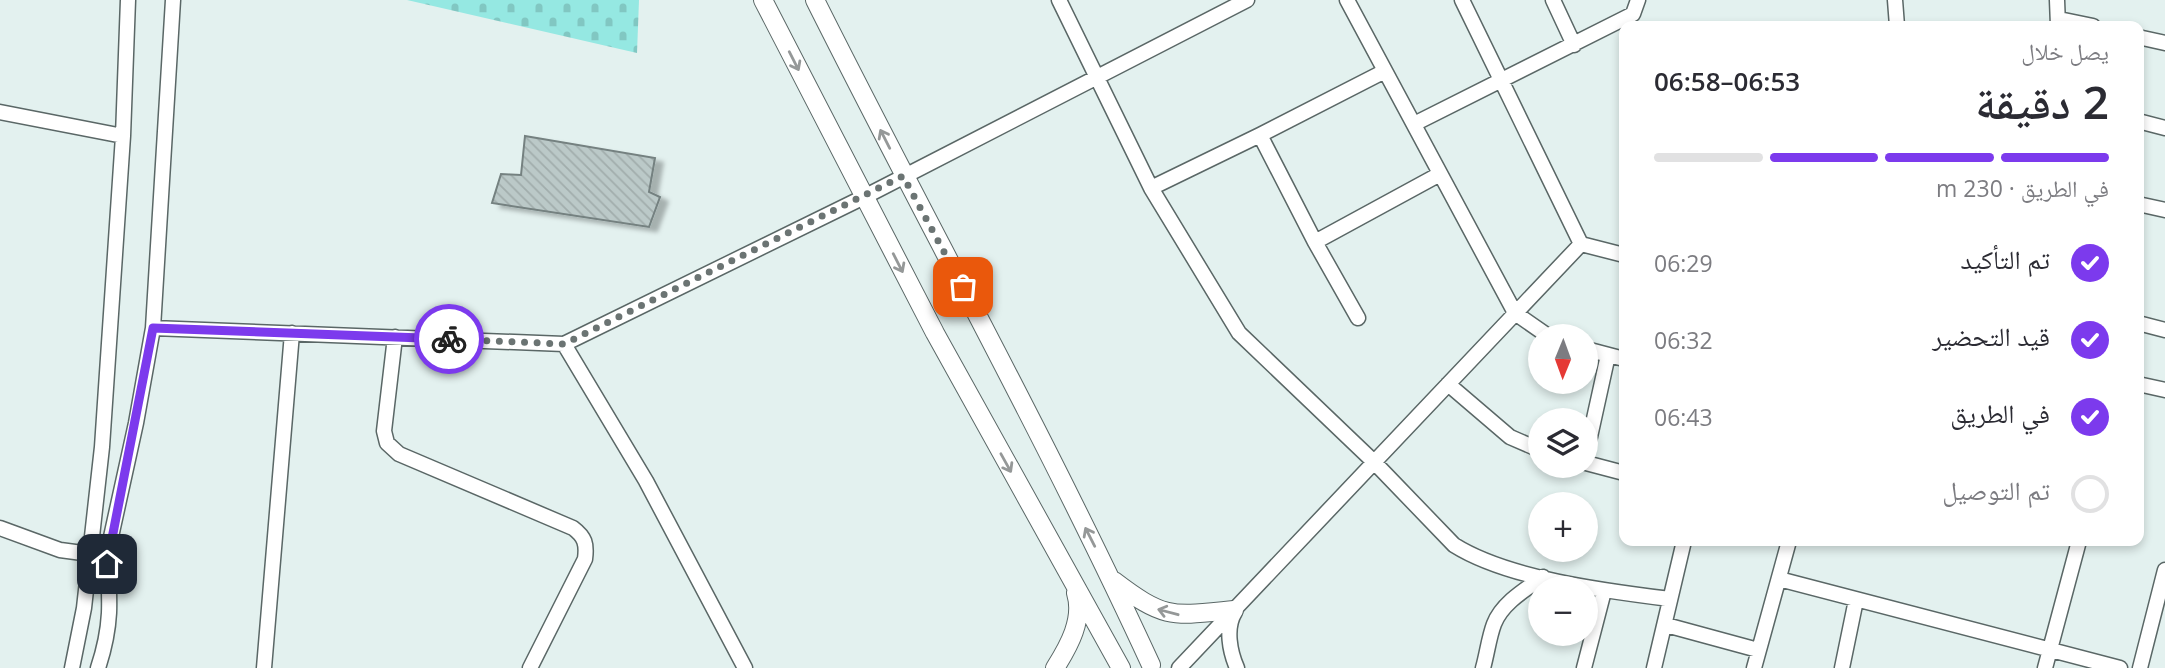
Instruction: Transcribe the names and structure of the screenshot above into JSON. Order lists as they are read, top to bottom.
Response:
{
  "north": "bottom",
  "page": {
    "heading": ["2 دقيقة", "يصل خلال", "06:53–06:58"],
    "bar": "في الطريق · 230 m",
    "list": [
      ["تم التأكيد", "06:29"],
      ["قيد التحضير", "06:32"],
      ["في الطريق", "06:43"],
      "تم التوصيل"
    ],
    "map_buttons": ["+", "−"]
  }
}
